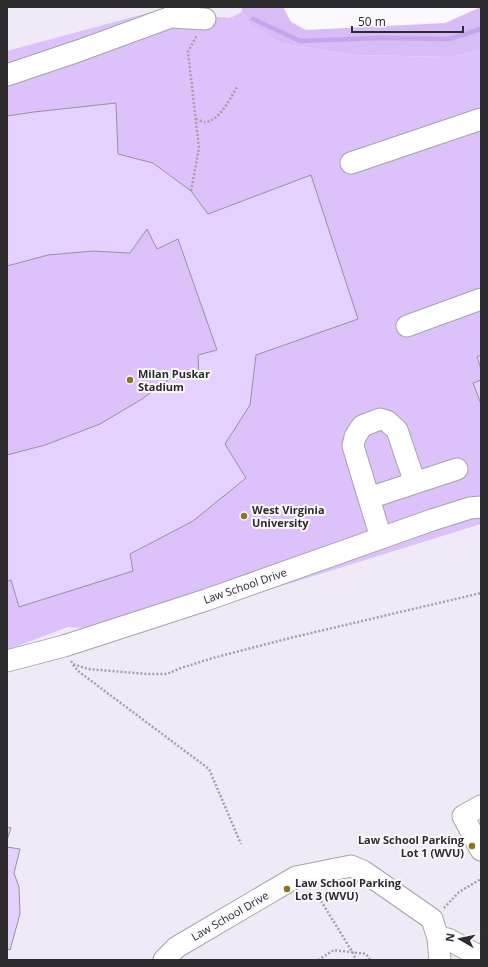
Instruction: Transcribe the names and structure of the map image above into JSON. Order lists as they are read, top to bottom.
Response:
{
  "streets": {
    "street": ["Law School Drive"]
  },
  "places": [
    "Milan Puskar Stadium",
    "West Virginia University",
    "Law School Parking Lot 1 (WVU)",
    "Law School Parking Lot 3 (WVU)"
  ],
  "scale_bar": "50 m",
  "north": "left"
}
